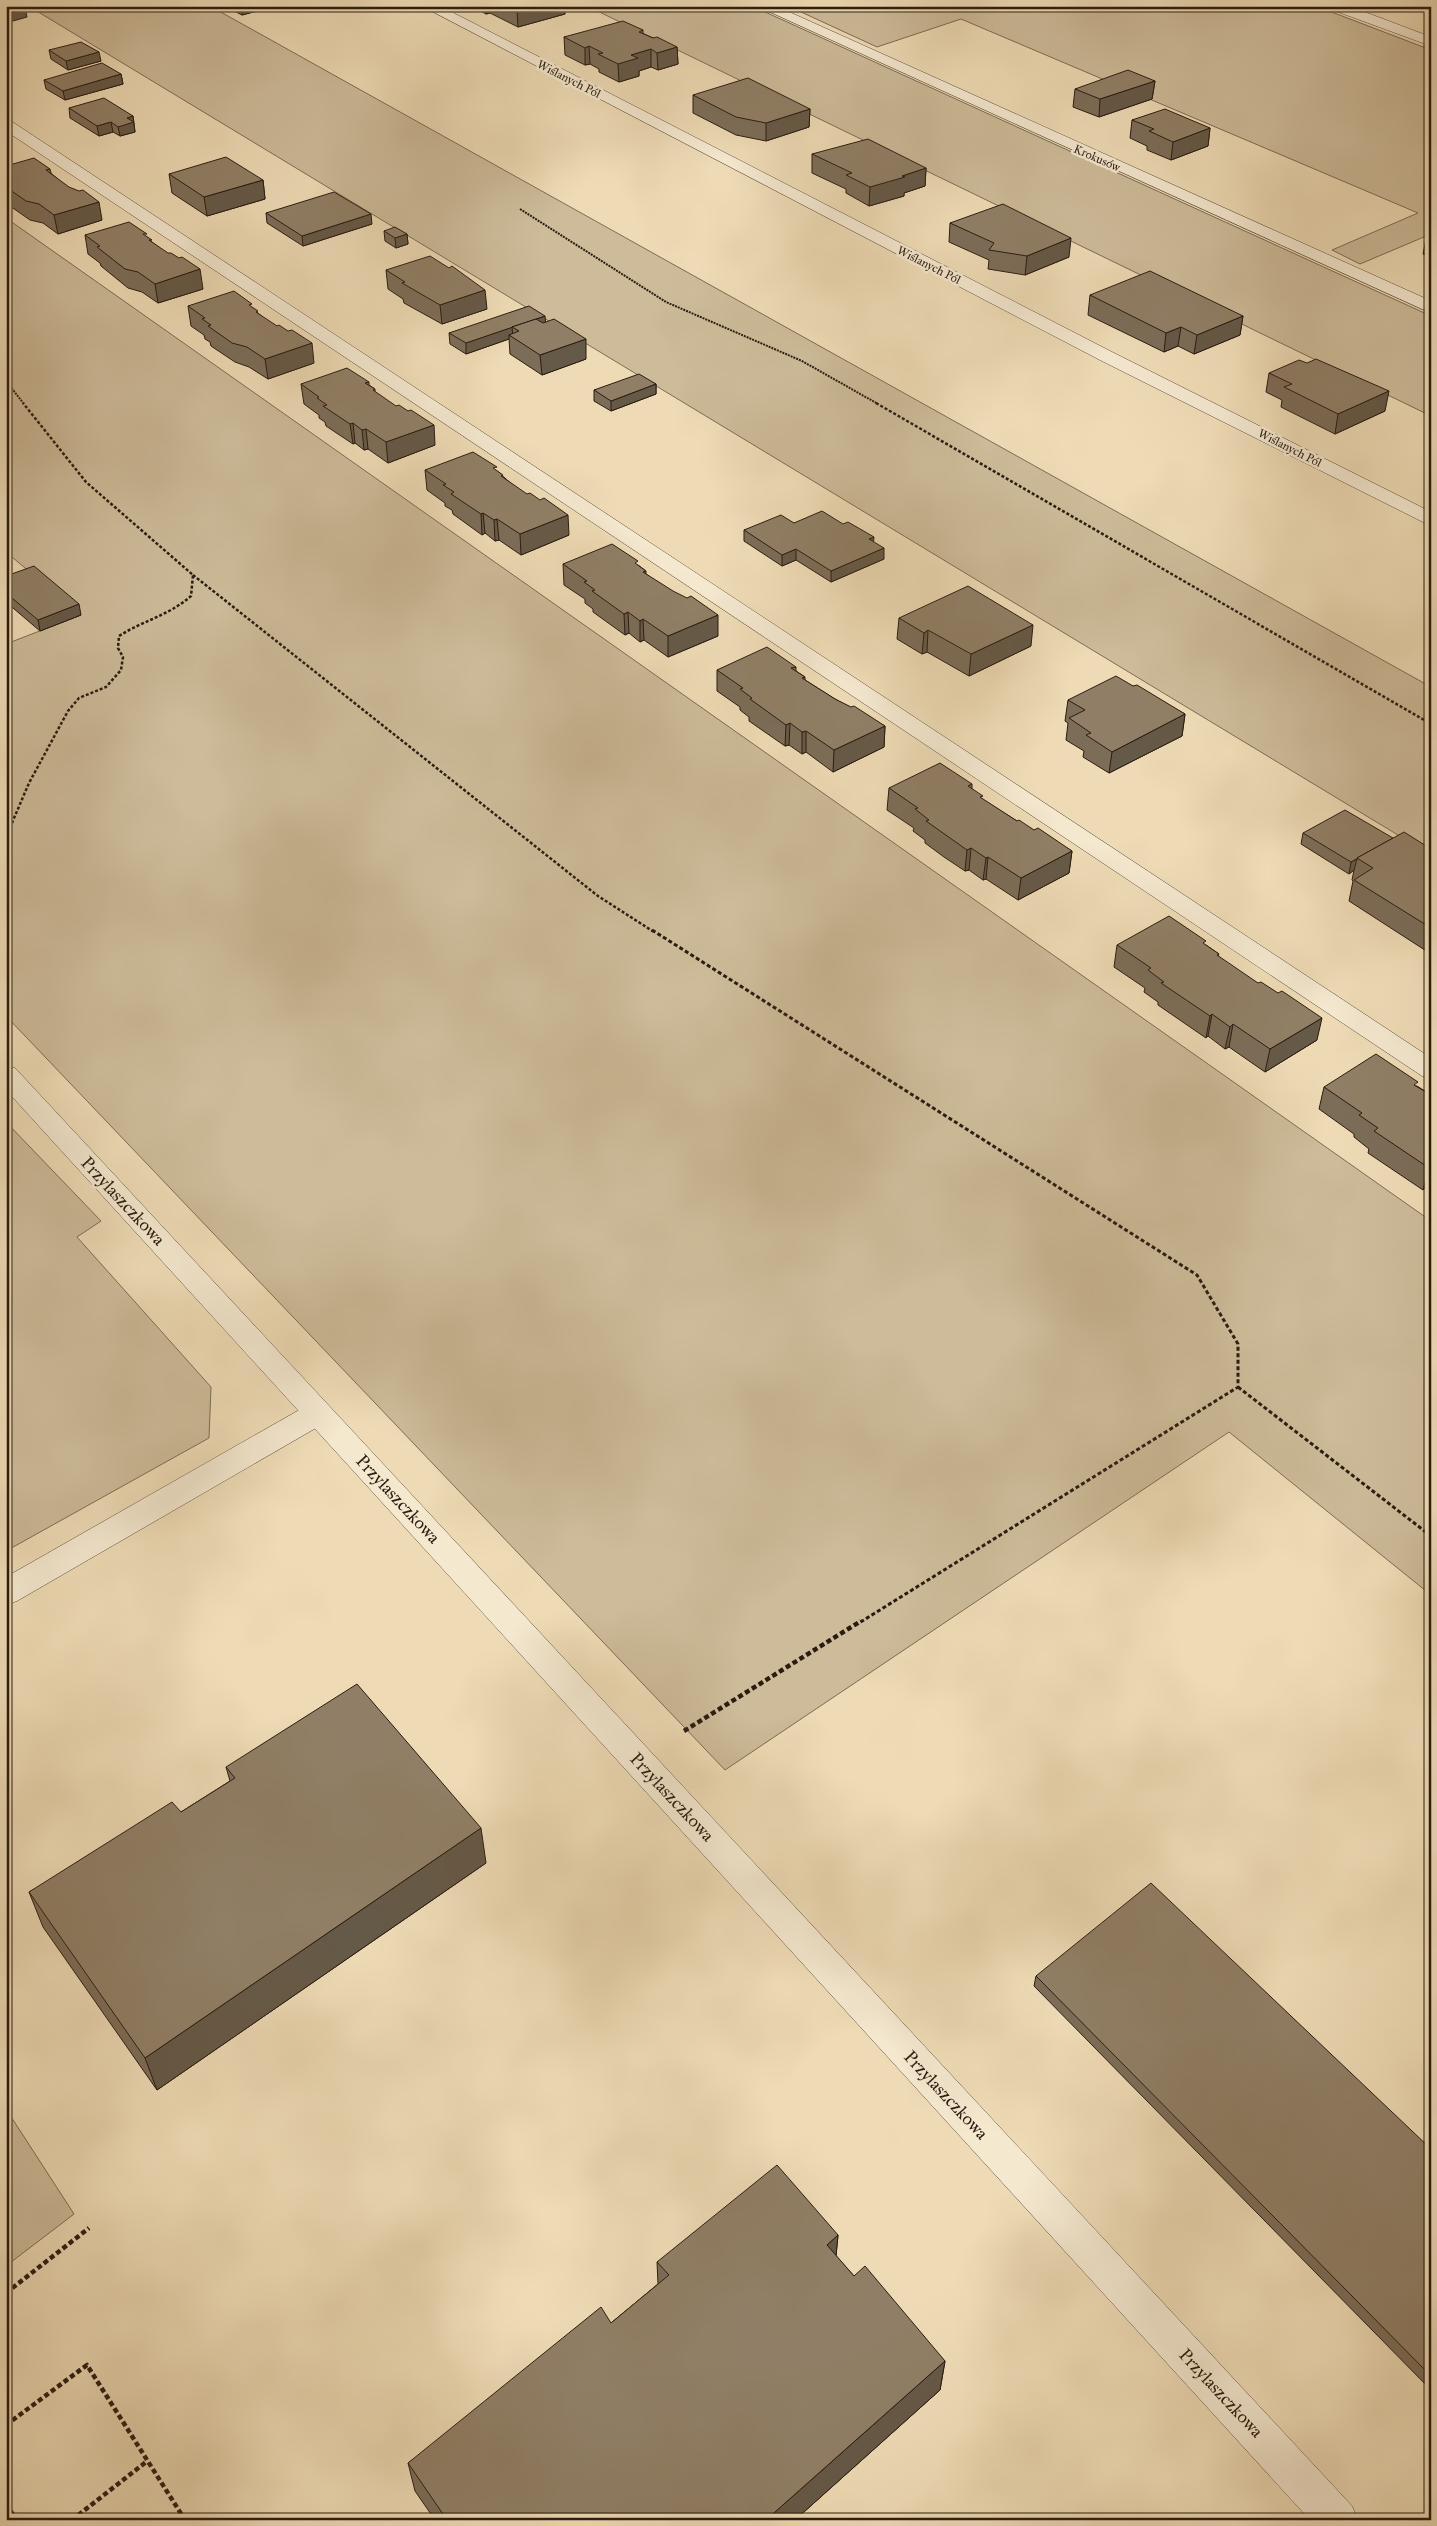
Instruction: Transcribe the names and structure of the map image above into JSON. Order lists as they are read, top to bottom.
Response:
{
  "streets": {
    "street": ["Wiślanych Pól", "Krokusów", "Przylaszczkowa"]
  }
}
